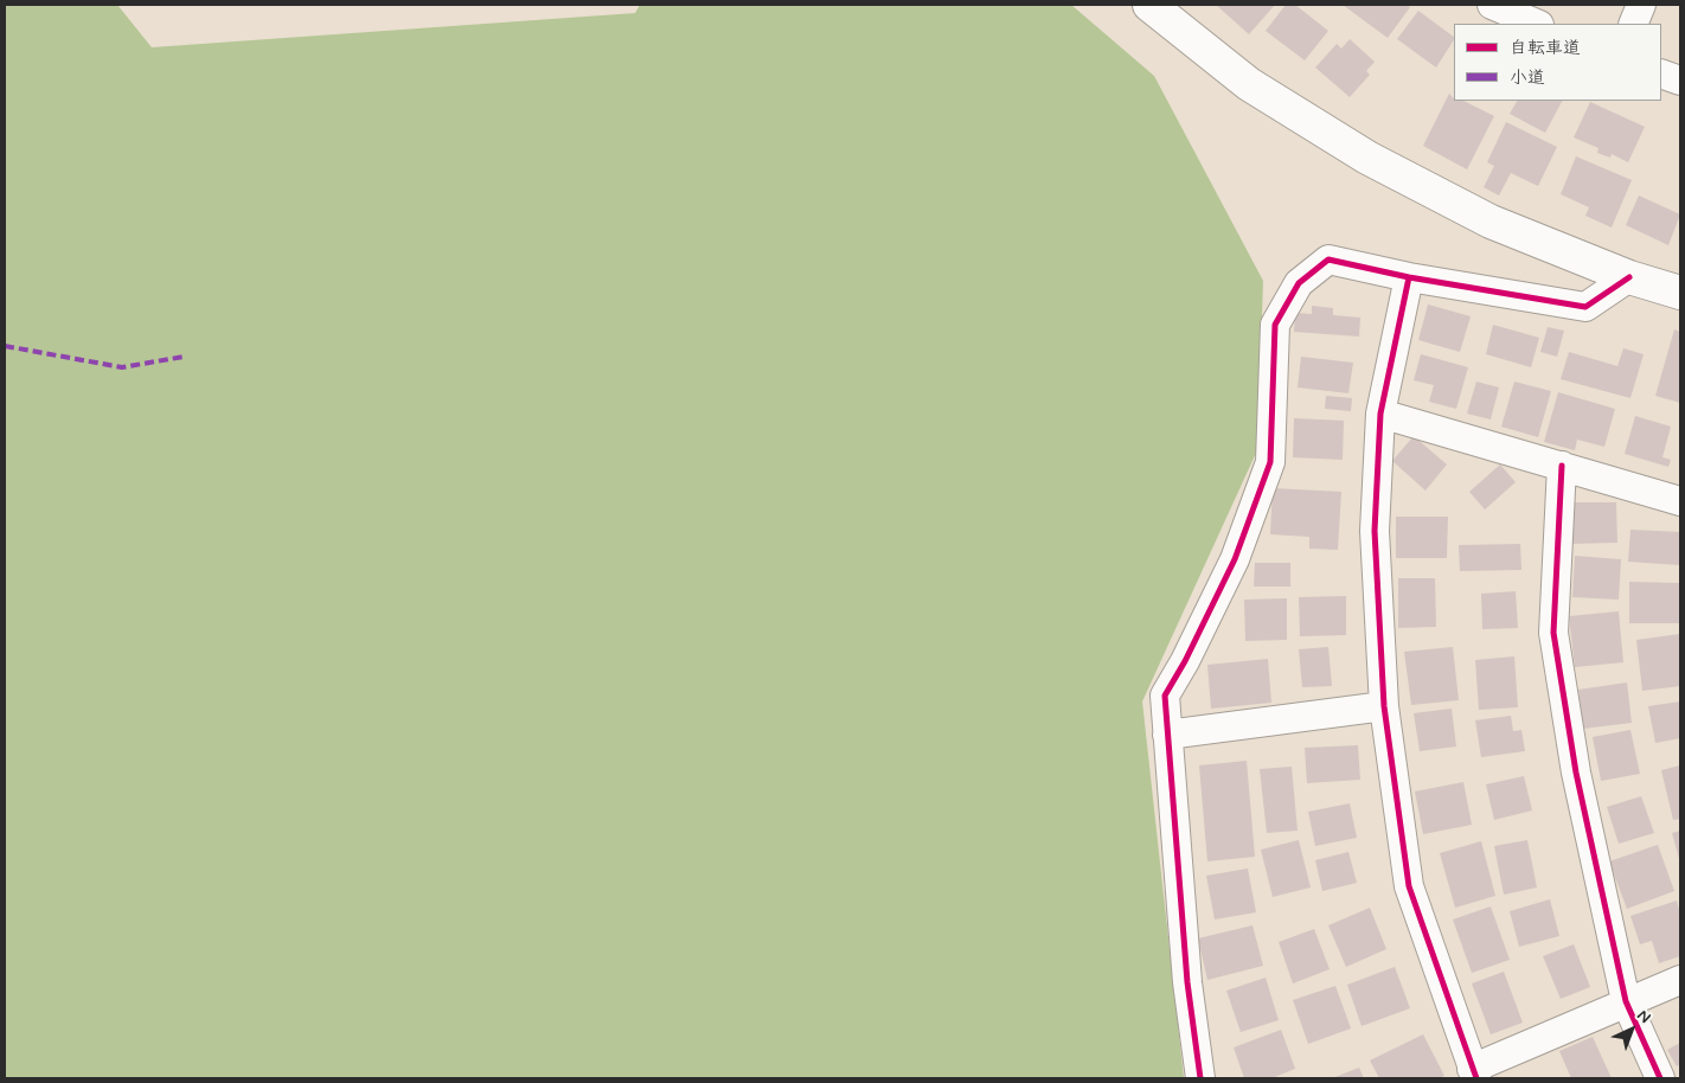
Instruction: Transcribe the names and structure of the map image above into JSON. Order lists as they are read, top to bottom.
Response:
{
  "legend": ["自転車道", "小道"],
  "north": "top right"
}
